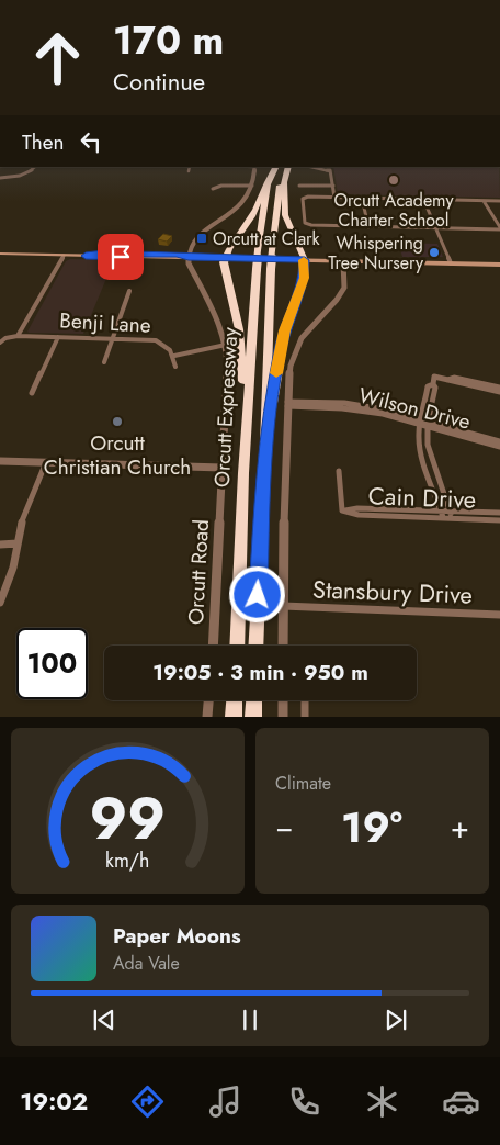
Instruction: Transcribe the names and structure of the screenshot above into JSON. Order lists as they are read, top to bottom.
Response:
{
  "streets": {
    "highway": ["Orcutt Expressway"],
    "street": [
      "Benji Lane",
      "Wilson Drive",
      "Cain Drive",
      "Orcutt Road",
      "Stansbury Drive"
    ]
  },
  "places": {
    "other": ["Orcutt Academy Charter School", "Whispering Tree Nursery", "Orcutt Christian Church"],
    "transit": ["Orcutt at Clark"]
  },
  "page": {
    "turn": ["170 m", "Continue"],
    "then": "Then",
    "limit": "100",
    "trip": "19:05 · 3 min · 950 m",
    "tile": "Climate",
    "heat": ["−", "19°", "+"],
    "song": ["Paper Moons", "Ada Vale"],
    "tabs": "19:02",
    "gauge": ["99", "km/h"]
  }
}
